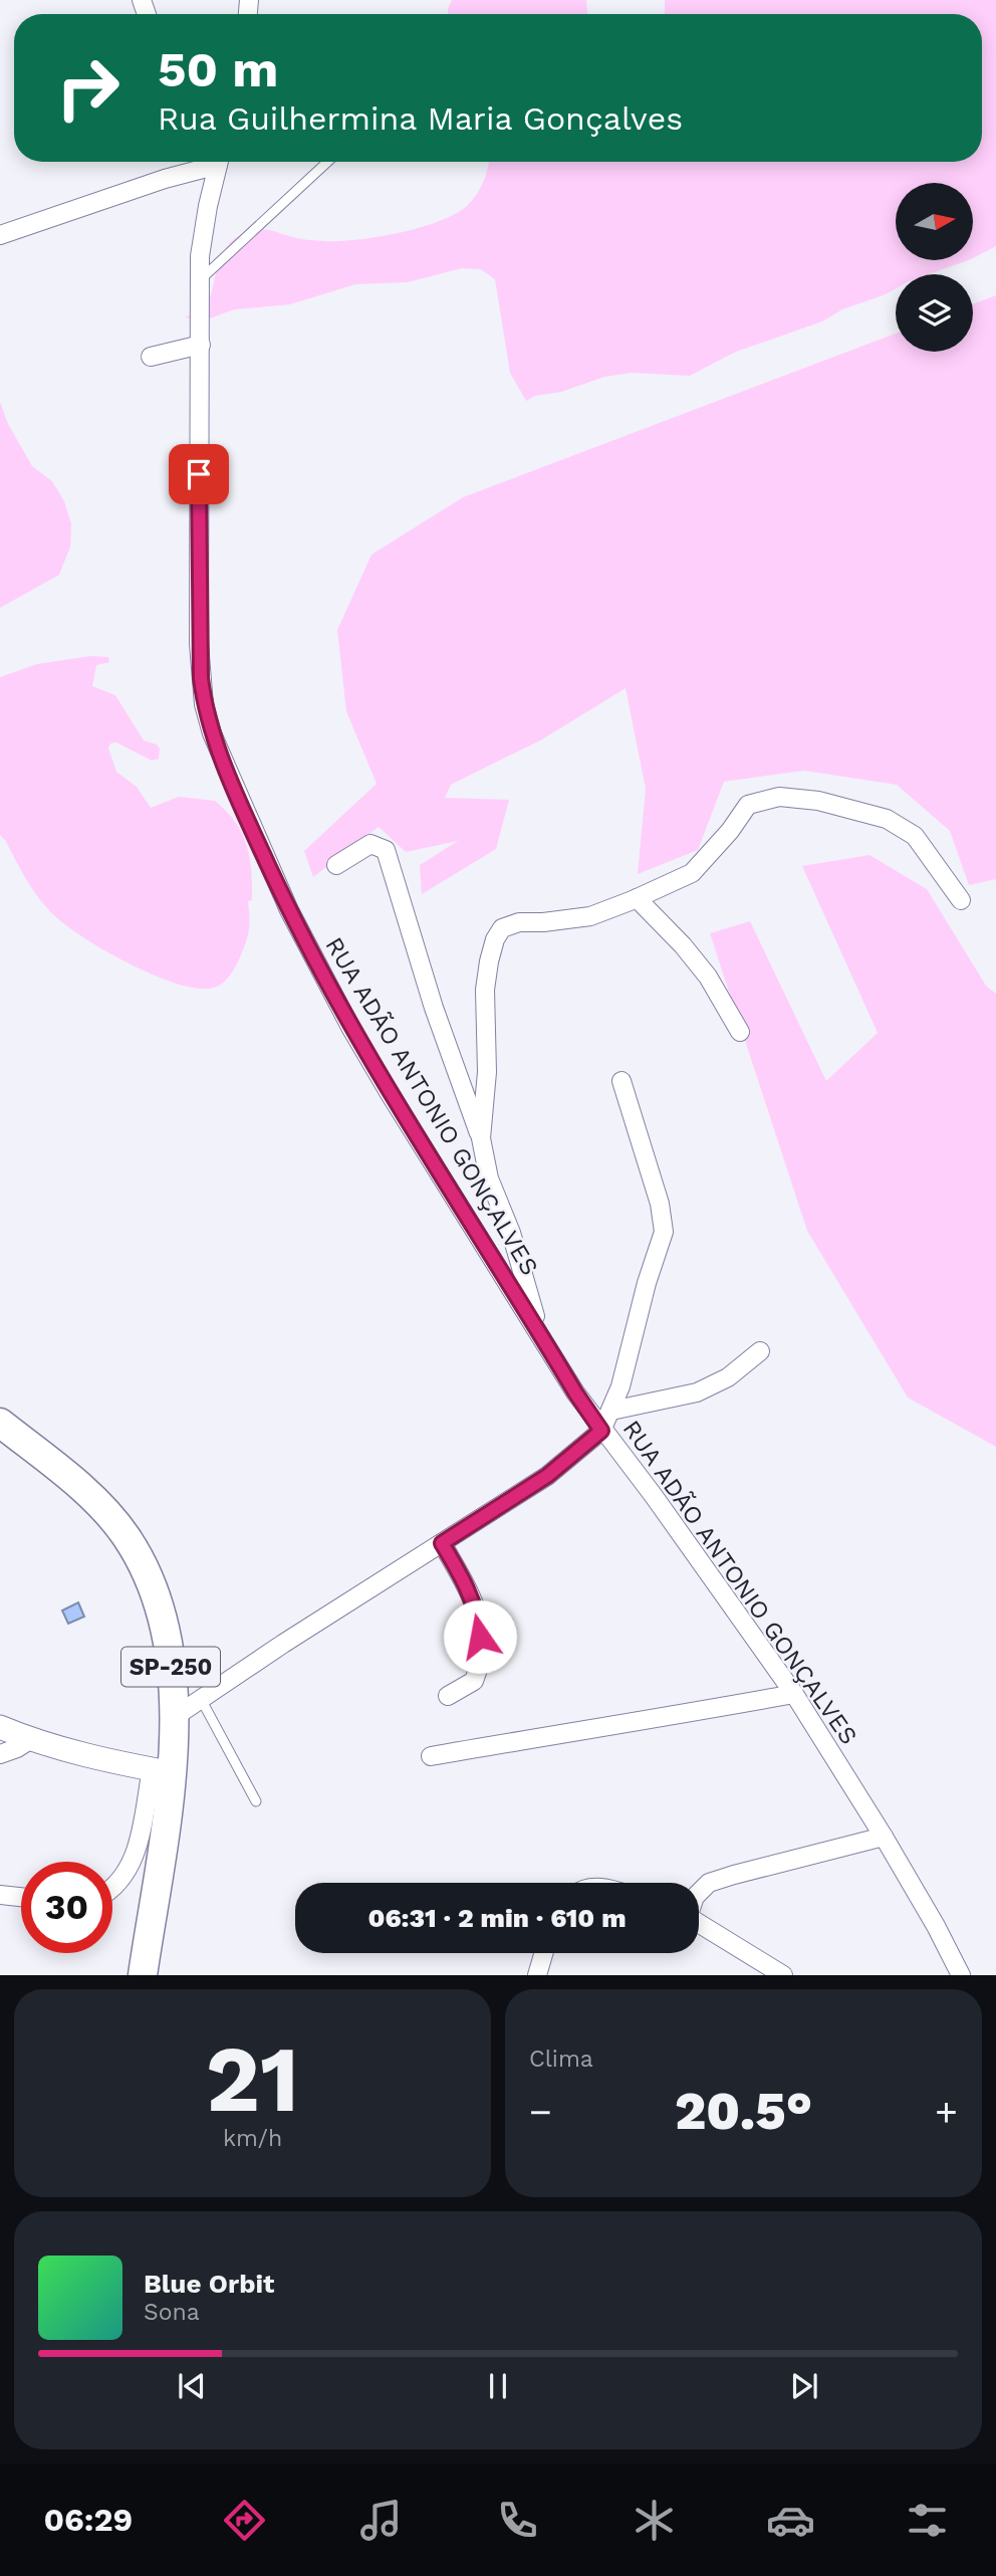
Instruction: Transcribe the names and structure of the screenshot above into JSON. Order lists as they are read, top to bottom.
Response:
{
  "streets": {
    "main road": ["SP-250"],
    "street": ["RUA ADÃO ANTONIO GONÇALVES"]
  },
  "north": "right",
  "page": {
    "turn": ["50 m", "Rua Guilhermina Maria Gonçalves"],
    "limit": "30",
    "trip": "06:31 · 2 min · 610 m",
    "tile": [
      ["21", "km/h"],
      "Clima"
    ],
    "heat": ["−", "20.5°", "+"],
    "song": ["Blue Orbit", "Sona"],
    "tabs": "06:29"
  }
}
